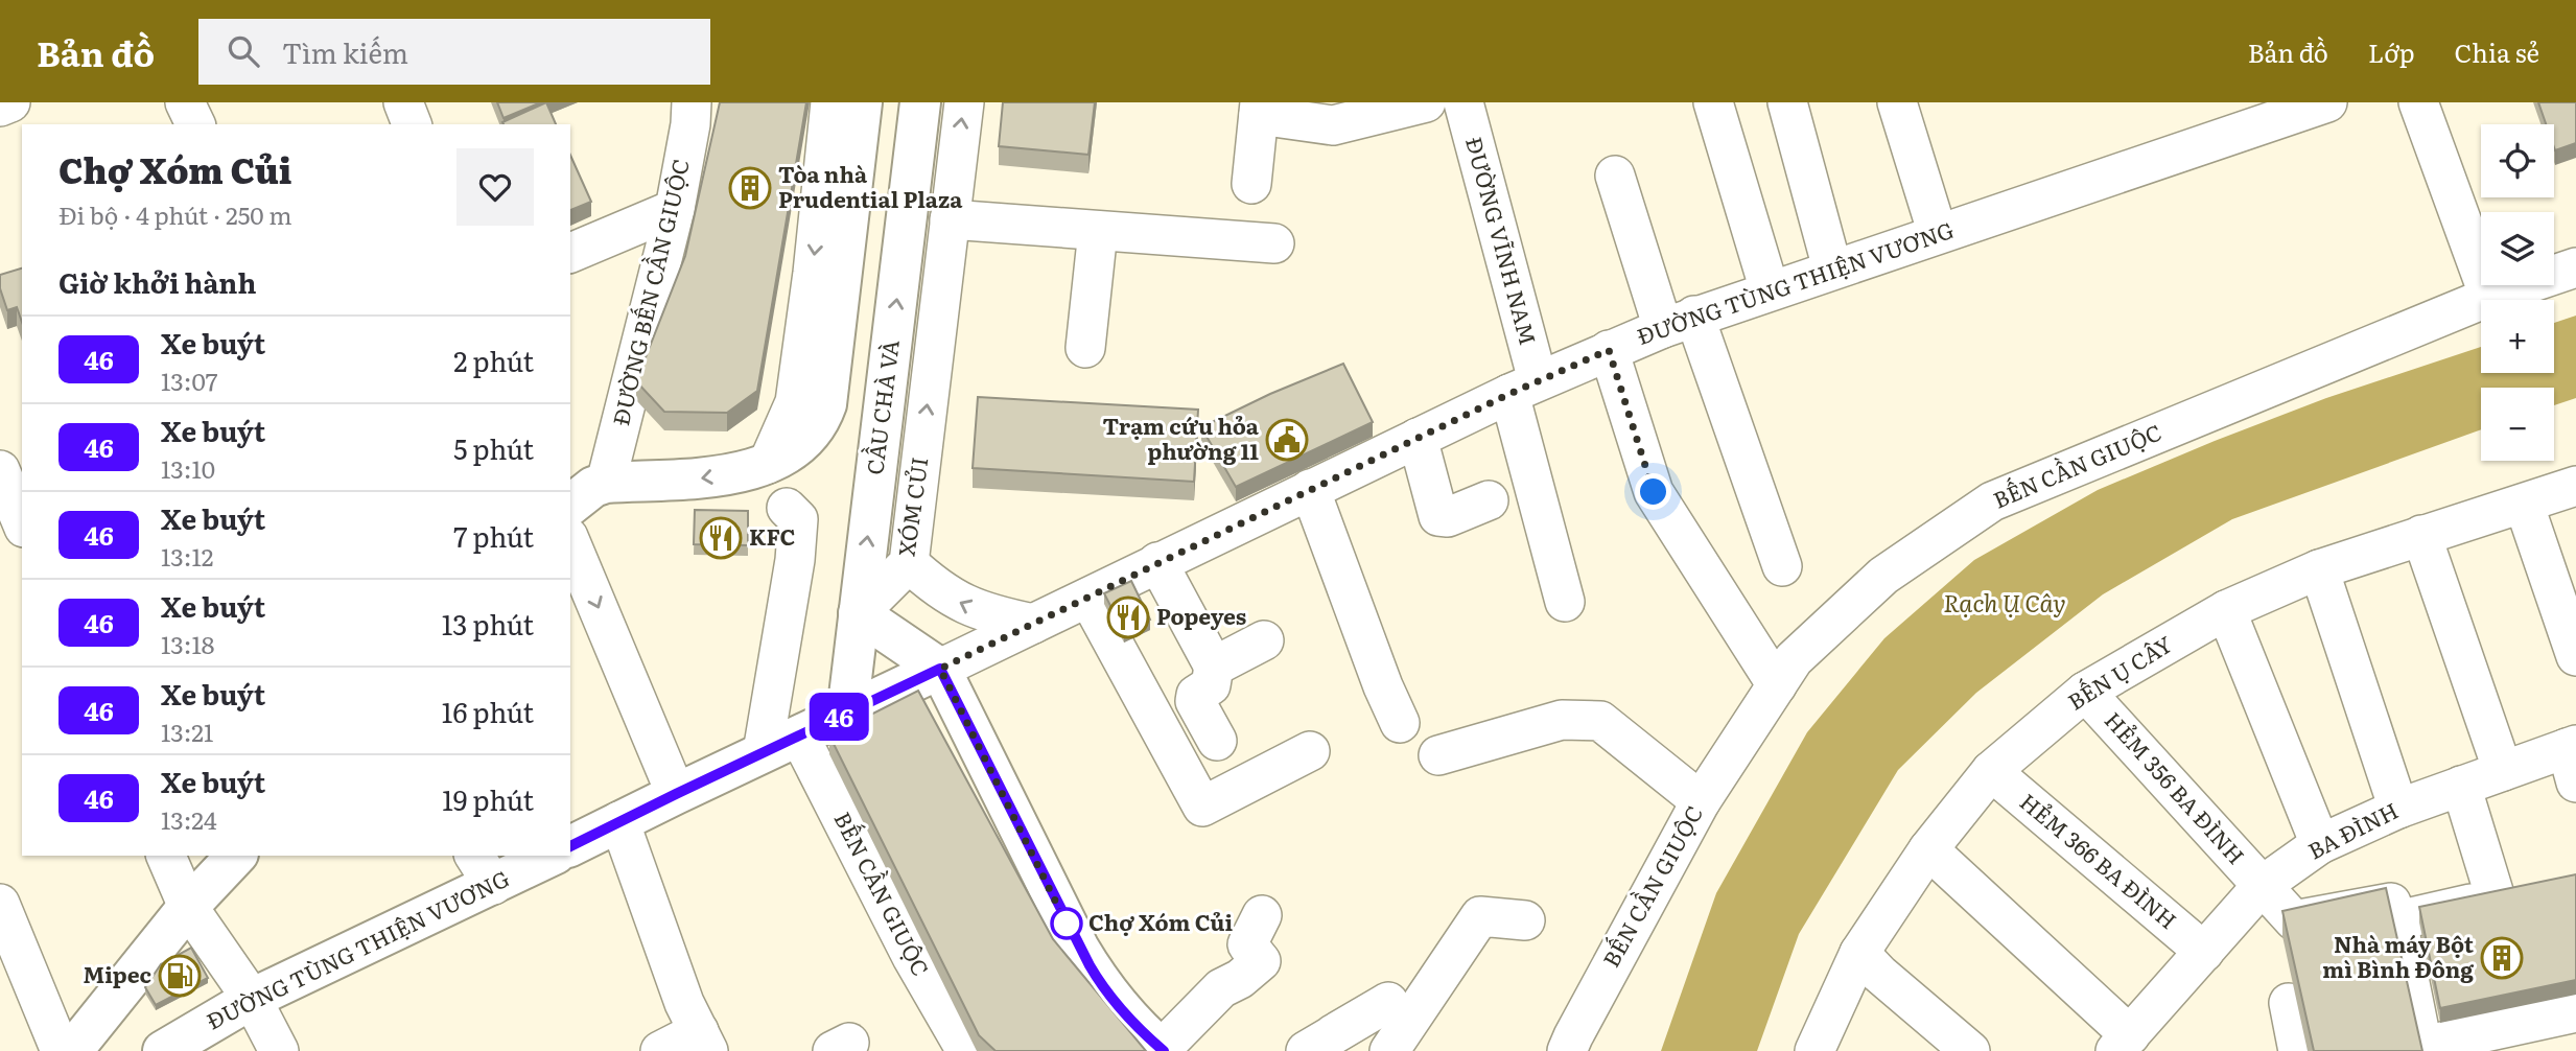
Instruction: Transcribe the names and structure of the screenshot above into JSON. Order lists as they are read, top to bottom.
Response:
{
  "streets": {
    "main road": ["ĐƯỜNG TÙNG THIỆN VƯƠNG", "CẦU CHÀ VÀ"],
    "street": [
      "ĐƯỜNG VĨNH NAM",
      "ĐƯỜNG BẾN CẦN GIUỘC",
      "BẾN CẦN GIUỘC",
      "XÓM CỦI",
      "BẾN Ụ CÂY",
      "HẺM 356 BA ĐÌNH",
      "BA ĐÌNH",
      "HẺM 366 BA ĐÌNH"
    ]
  },
  "crossings": [
    ["ĐƯỜNG VĨNH NAM", "ĐƯỜNG TÙNG THIỆN VƯƠNG"],
    ["ĐƯỜNG TÙNG THIỆN VƯƠNG", "CẦU CHÀ VÀ"],
    ["ĐƯỜNG TÙNG THIỆN VƯƠNG", "BẾN CẦN GIUỘC"],
    ["CẦU CHÀ VÀ", "XÓM CỦI"],
    ["BẾN Ụ CÂY", "HẺM 356 BA ĐÌNH"],
    ["BẾN Ụ CÂY", "HẺM 366 BA ĐÌNH"],
    ["HẺM 356 BA ĐÌNH", "BA ĐÌNH"],
    ["BA ĐÌNH", "HẺM 366 BA ĐÌNH"]
  ],
  "water": ["Rạch Ụ Cây"],
  "places": {
    "building": ["Tòa nhà Prudential Plaza", "Nhà máy Bột mì Bình Đông"],
    "public building": ["Trạm cứu hỏa phường 11"],
    "restaurant": ["KFC", "Popeyes"],
    "other": ["Chợ Xóm Củi"],
    "fuel station": ["Mipec"]
  },
  "lines": ["bus line 46"],
  "page": {
    "header": "Bản đồ",
    "search": "Tìm kiếm",
    "nav": ["Bản đồ", "Lớp", "Chia sẻ"],
    "on_map": "46",
    "map_buttons": ["+", "−"],
    "heading": [
      ["Chợ Xóm Củi", "Đi bộ · 4 phút · 250 m"],
      "Giờ khởi hành"
    ],
    "list": [
      {
        "mark": "46",
        "name": "Xe buýt",
        "note": "13:07",
        "value": "2 phút"
      },
      {
        "mark": "46",
        "name": "Xe buýt",
        "note": "13:10",
        "value": "5 phút"
      },
      {
        "mark": "46",
        "name": "Xe buýt",
        "note": "13:12",
        "value": "7 phút"
      },
      {
        "mark": "46",
        "name": "Xe buýt",
        "note": "13:18",
        "value": "13 phút"
      },
      {
        "mark": "46",
        "name": "Xe buýt",
        "note": "13:21",
        "value": "16 phút"
      },
      {
        "mark": "46",
        "name": "Xe buýt",
        "note": "13:24",
        "value": "19 phút"
      }
    ]
  }
}
